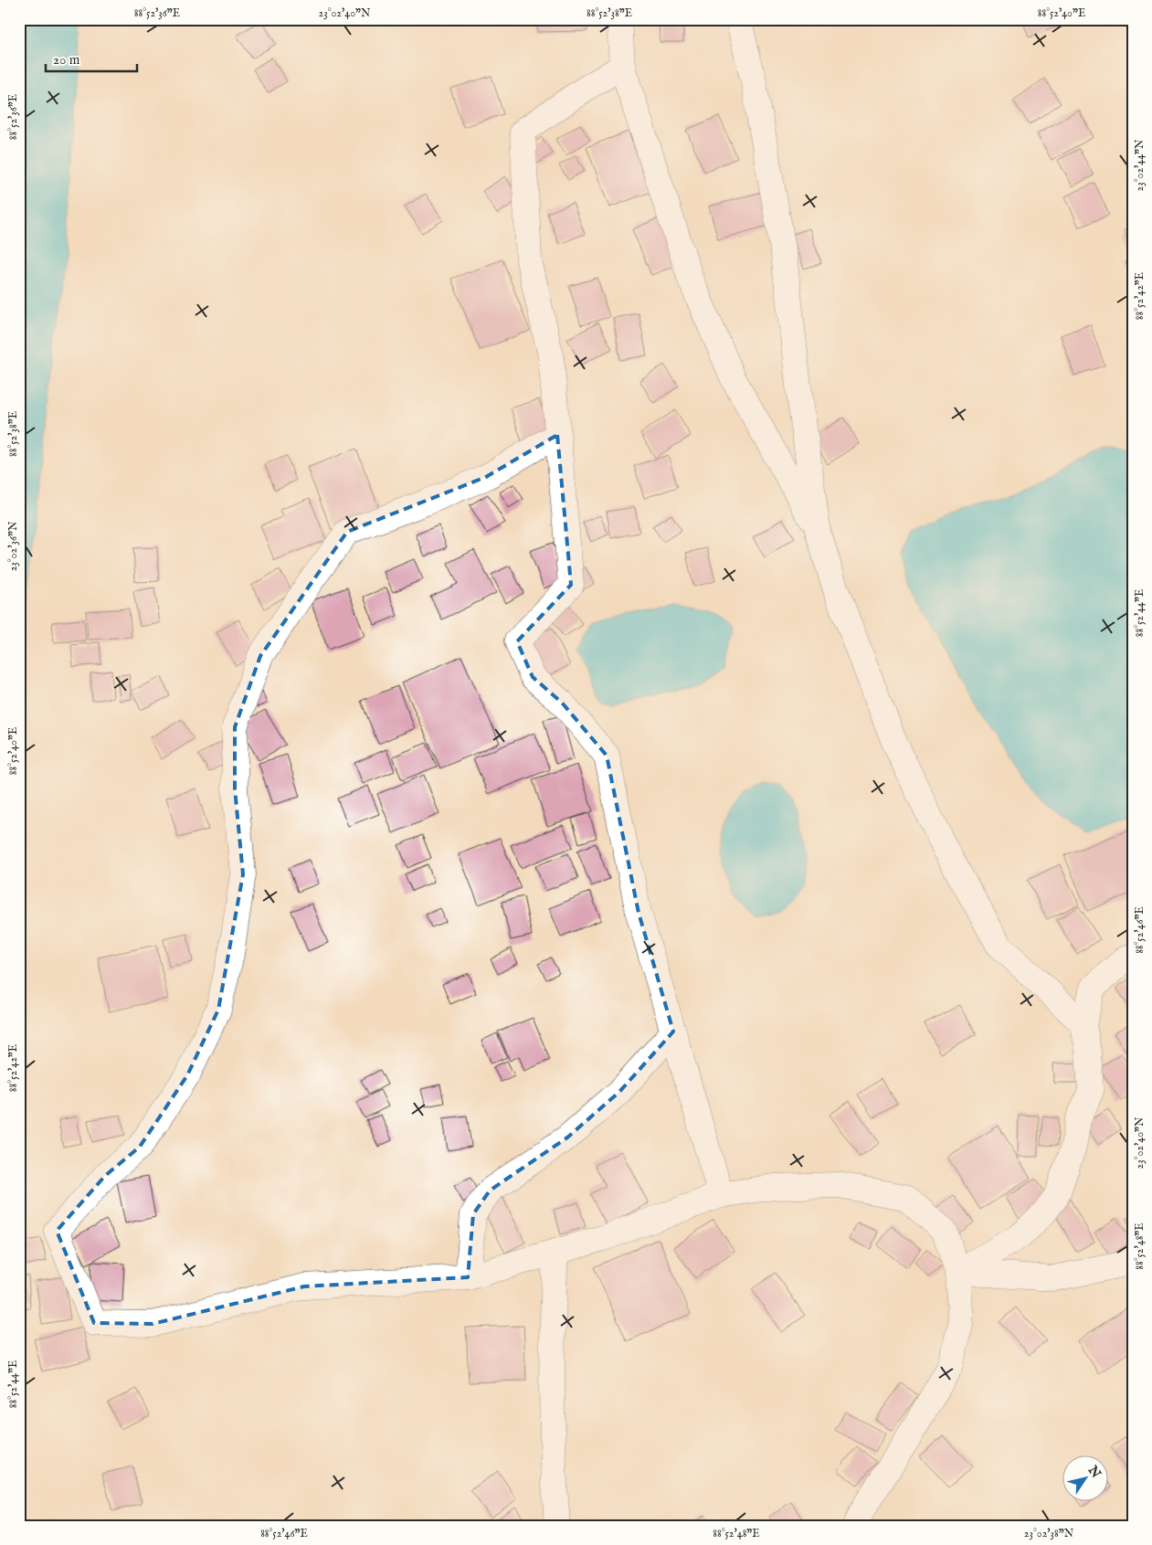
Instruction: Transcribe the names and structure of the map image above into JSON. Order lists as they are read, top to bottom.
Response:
{
  "scale_bar": "20 m",
  "north": "top right",
  "coordinates": [
    "88°52'36\"E",
    "23°02'40\"N",
    "88°52'38\"E",
    "88°52'40\"E",
    "23°02'44\"N",
    "88°52'42\"E",
    "23°02'36\"N",
    "88°52'44\"E",
    "88°52'46\"E",
    "88°52'48\"E",
    "23°02'38\"N"
  ]
}
